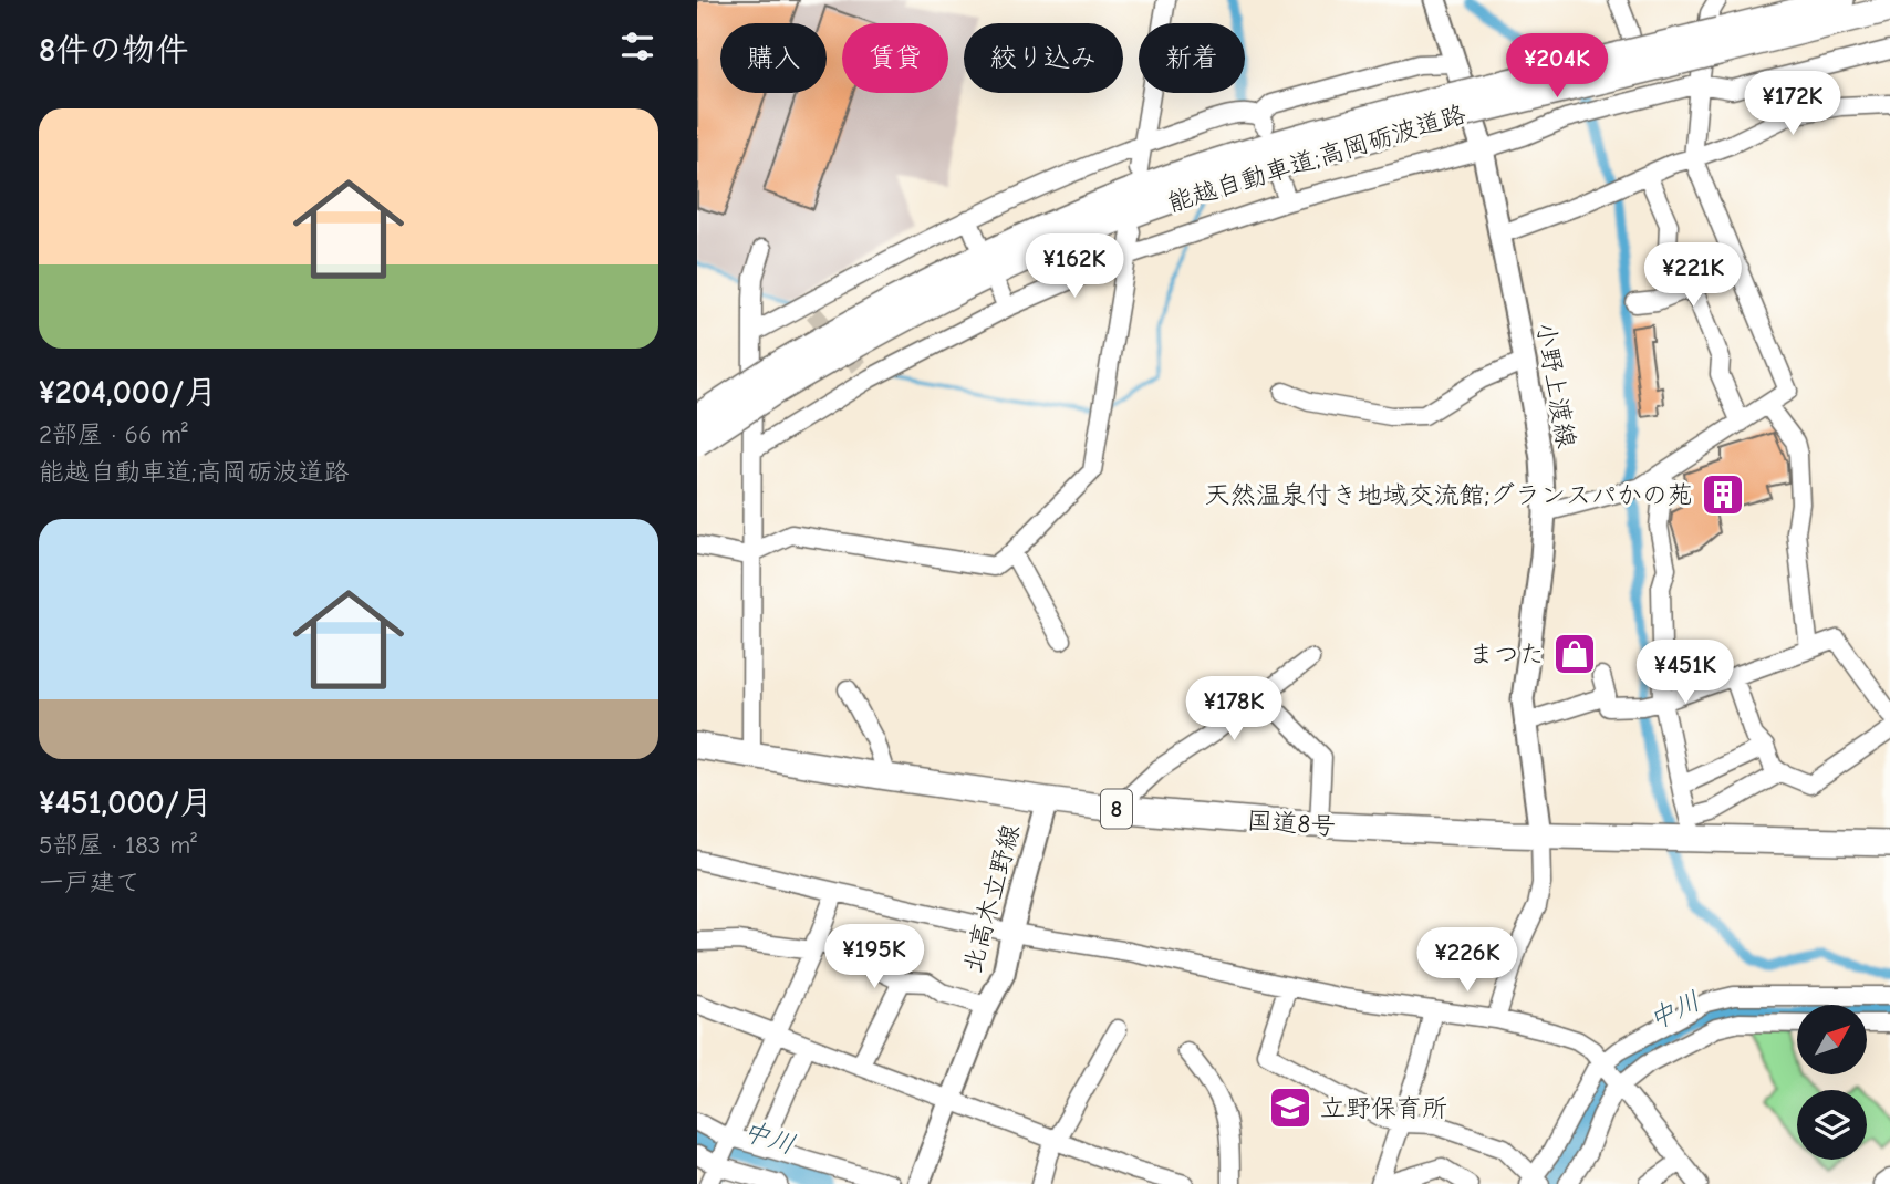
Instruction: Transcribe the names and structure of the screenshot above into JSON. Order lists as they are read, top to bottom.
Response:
{
  "streets": {
    "highway": ["能越自動車道;高岡砺波道路", "8", "国道8号"],
    "main road": ["小野上渡線", "北高木立野線"]
  },
  "crossings": [
    ["小野上渡線", "国道8号"],
    ["国道8号", "北高木立野線"]
  ],
  "water": ["中川"],
  "places": {
    "building": ["天然温泉付き地域交流館;グランスパかの苑"],
    "shop": ["まつた"],
    "school or university": ["立野保育所"]
  },
  "north": "top right",
  "page": {
    "heading": "8件の物件",
    "chip": [
      "購入",
      "賃貸",
      "絞り込み",
      "新着"
    ],
    "price": [
      "¥204K",
      "¥172K",
      "¥162K",
      "¥221K",
      "¥451K",
      "¥178K",
      "¥195K",
      "¥226K"
    ],
    "list": [
      {
        "name": "¥204,000/月",
        "note": "2部屋 · 66 m² · 能越自動車道;高岡砺波道路"
      },
      {
        "name": "¥451,000/月",
        "note": "5部屋 · 183 m² · 一戸建て"
      }
    ]
  }
}
